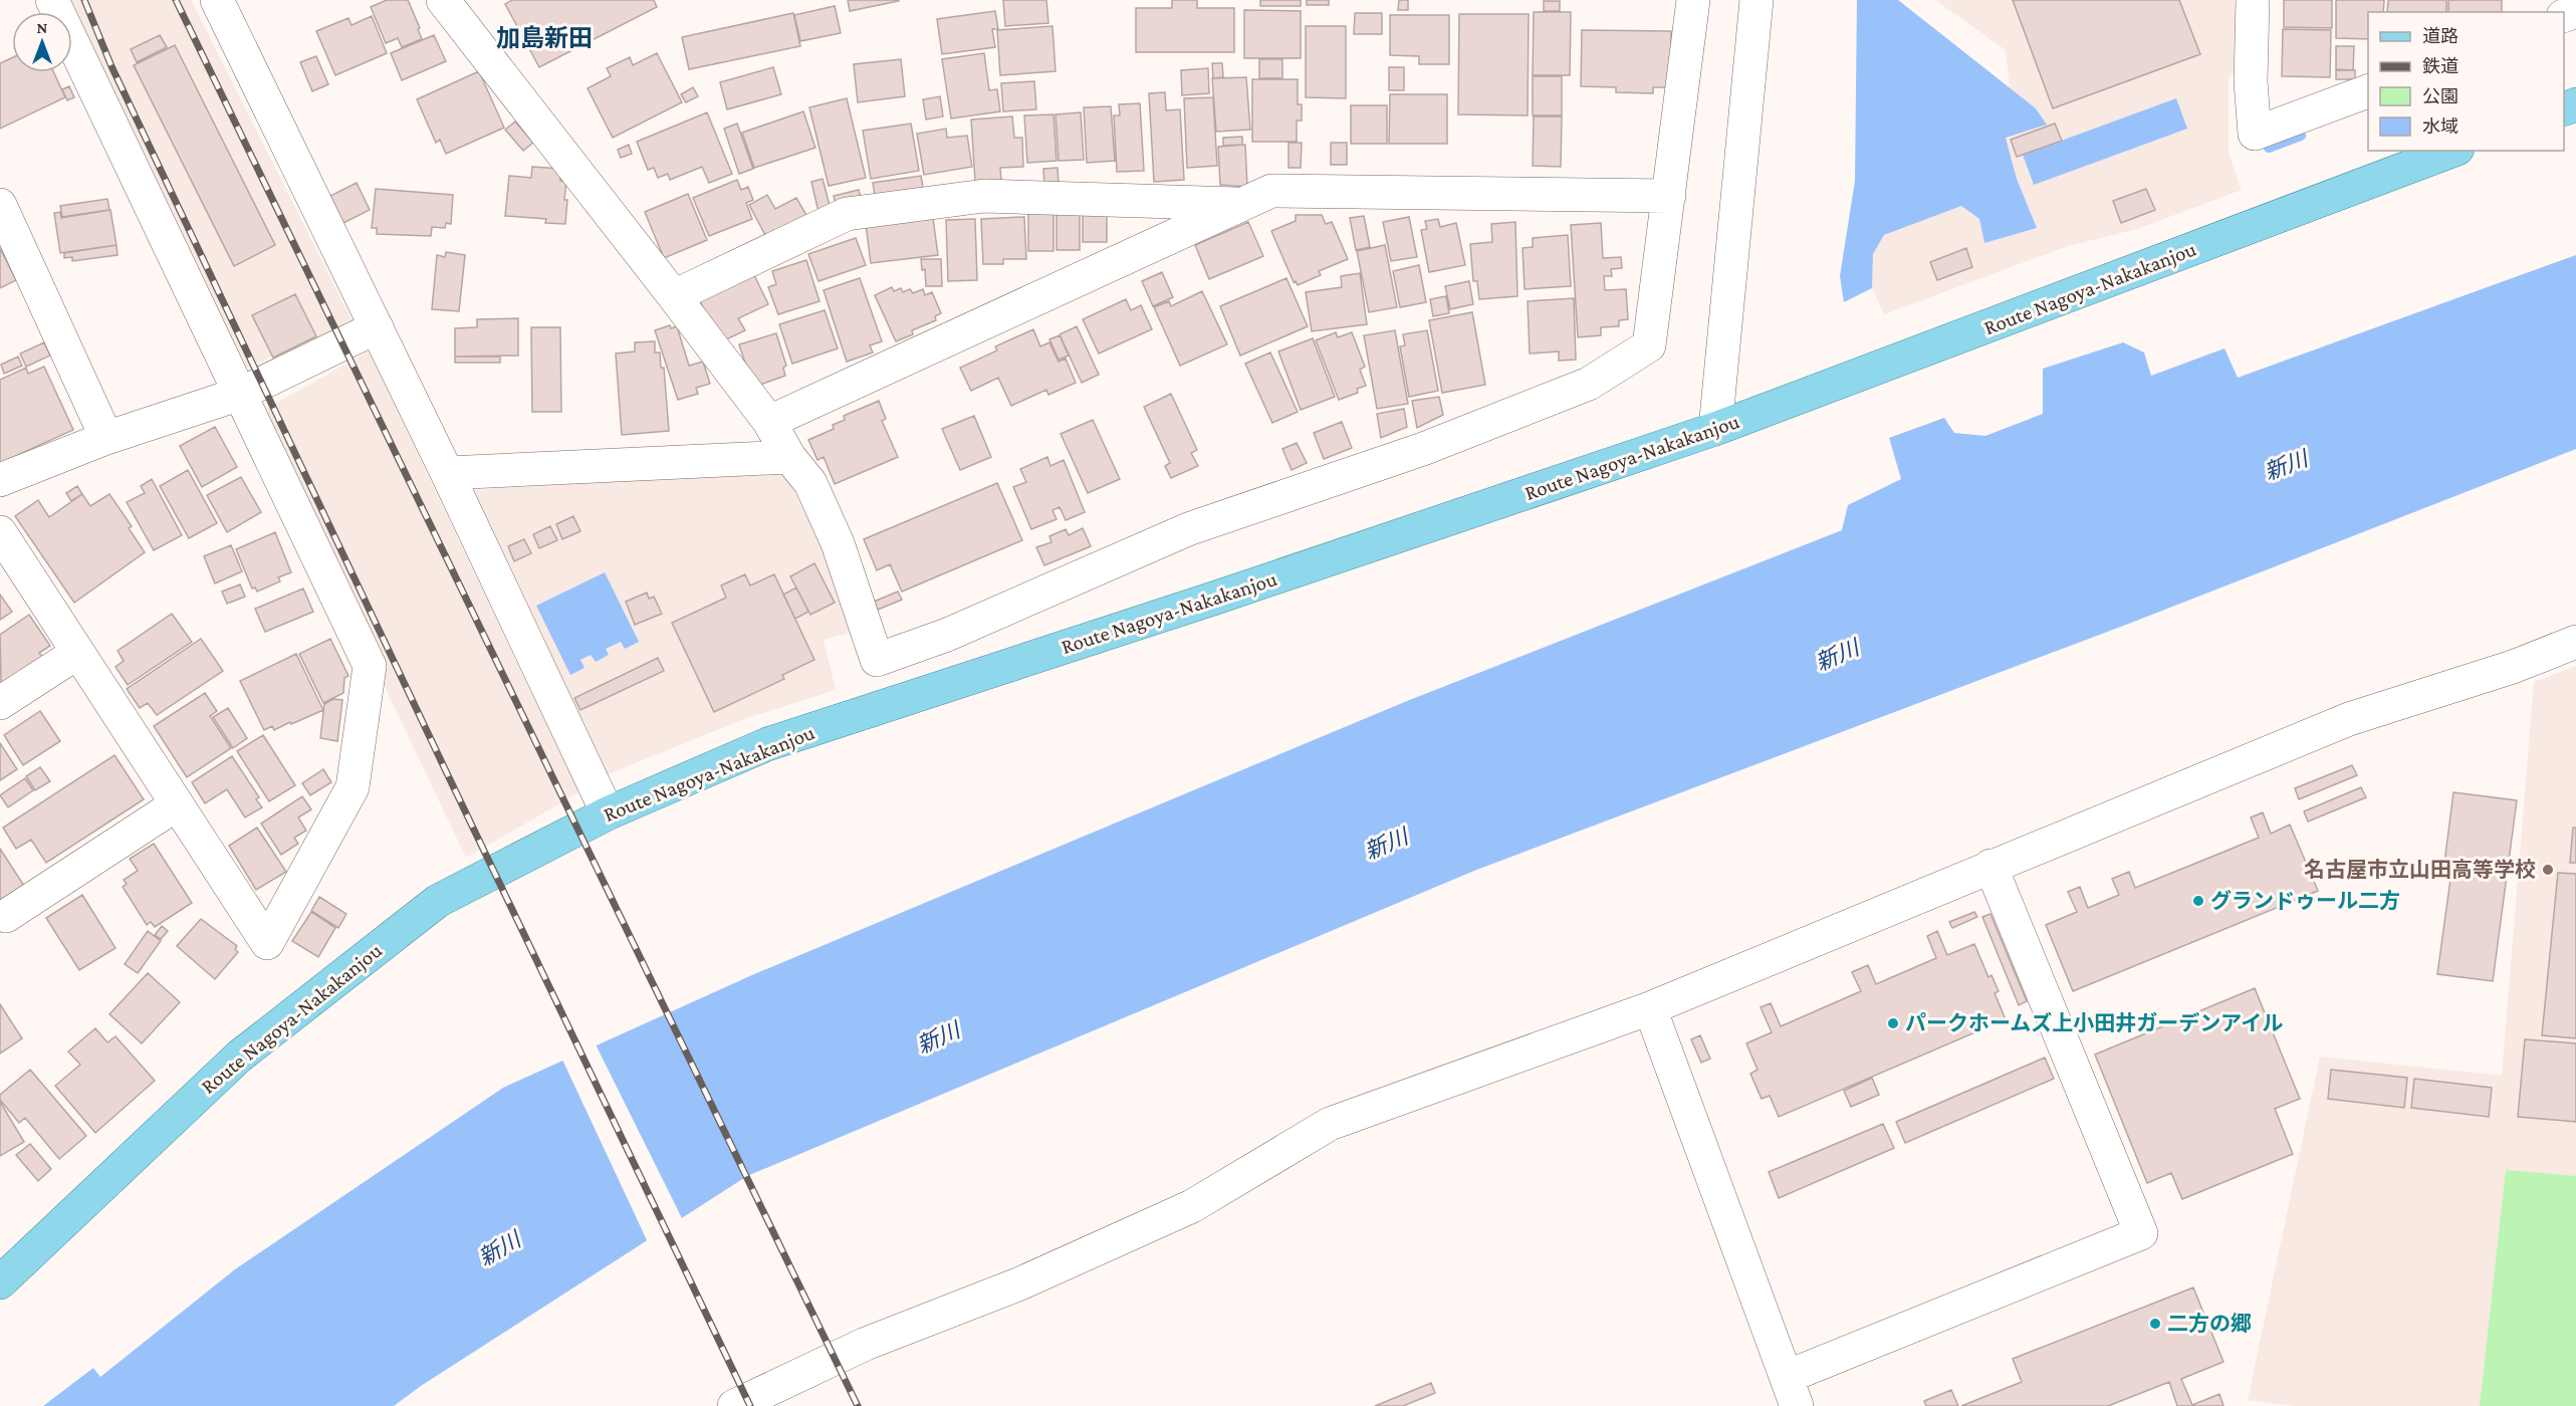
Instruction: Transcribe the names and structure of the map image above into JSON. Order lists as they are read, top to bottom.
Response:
{
  "streets": {
    "main road": ["Route Nagoya-Nakakanjou"]
  },
  "districts": ["加島新田"],
  "water": ["新川"],
  "places": [
    "名古屋市立山田高等学校",
    "グランドゥール二方",
    "パークホームズ上小田井ガーデンアイル",
    "二方の郷"
  ],
  "legend": [
    "道路",
    "鉄道",
    "公園",
    "水域"
  ],
  "north": "top"
}
